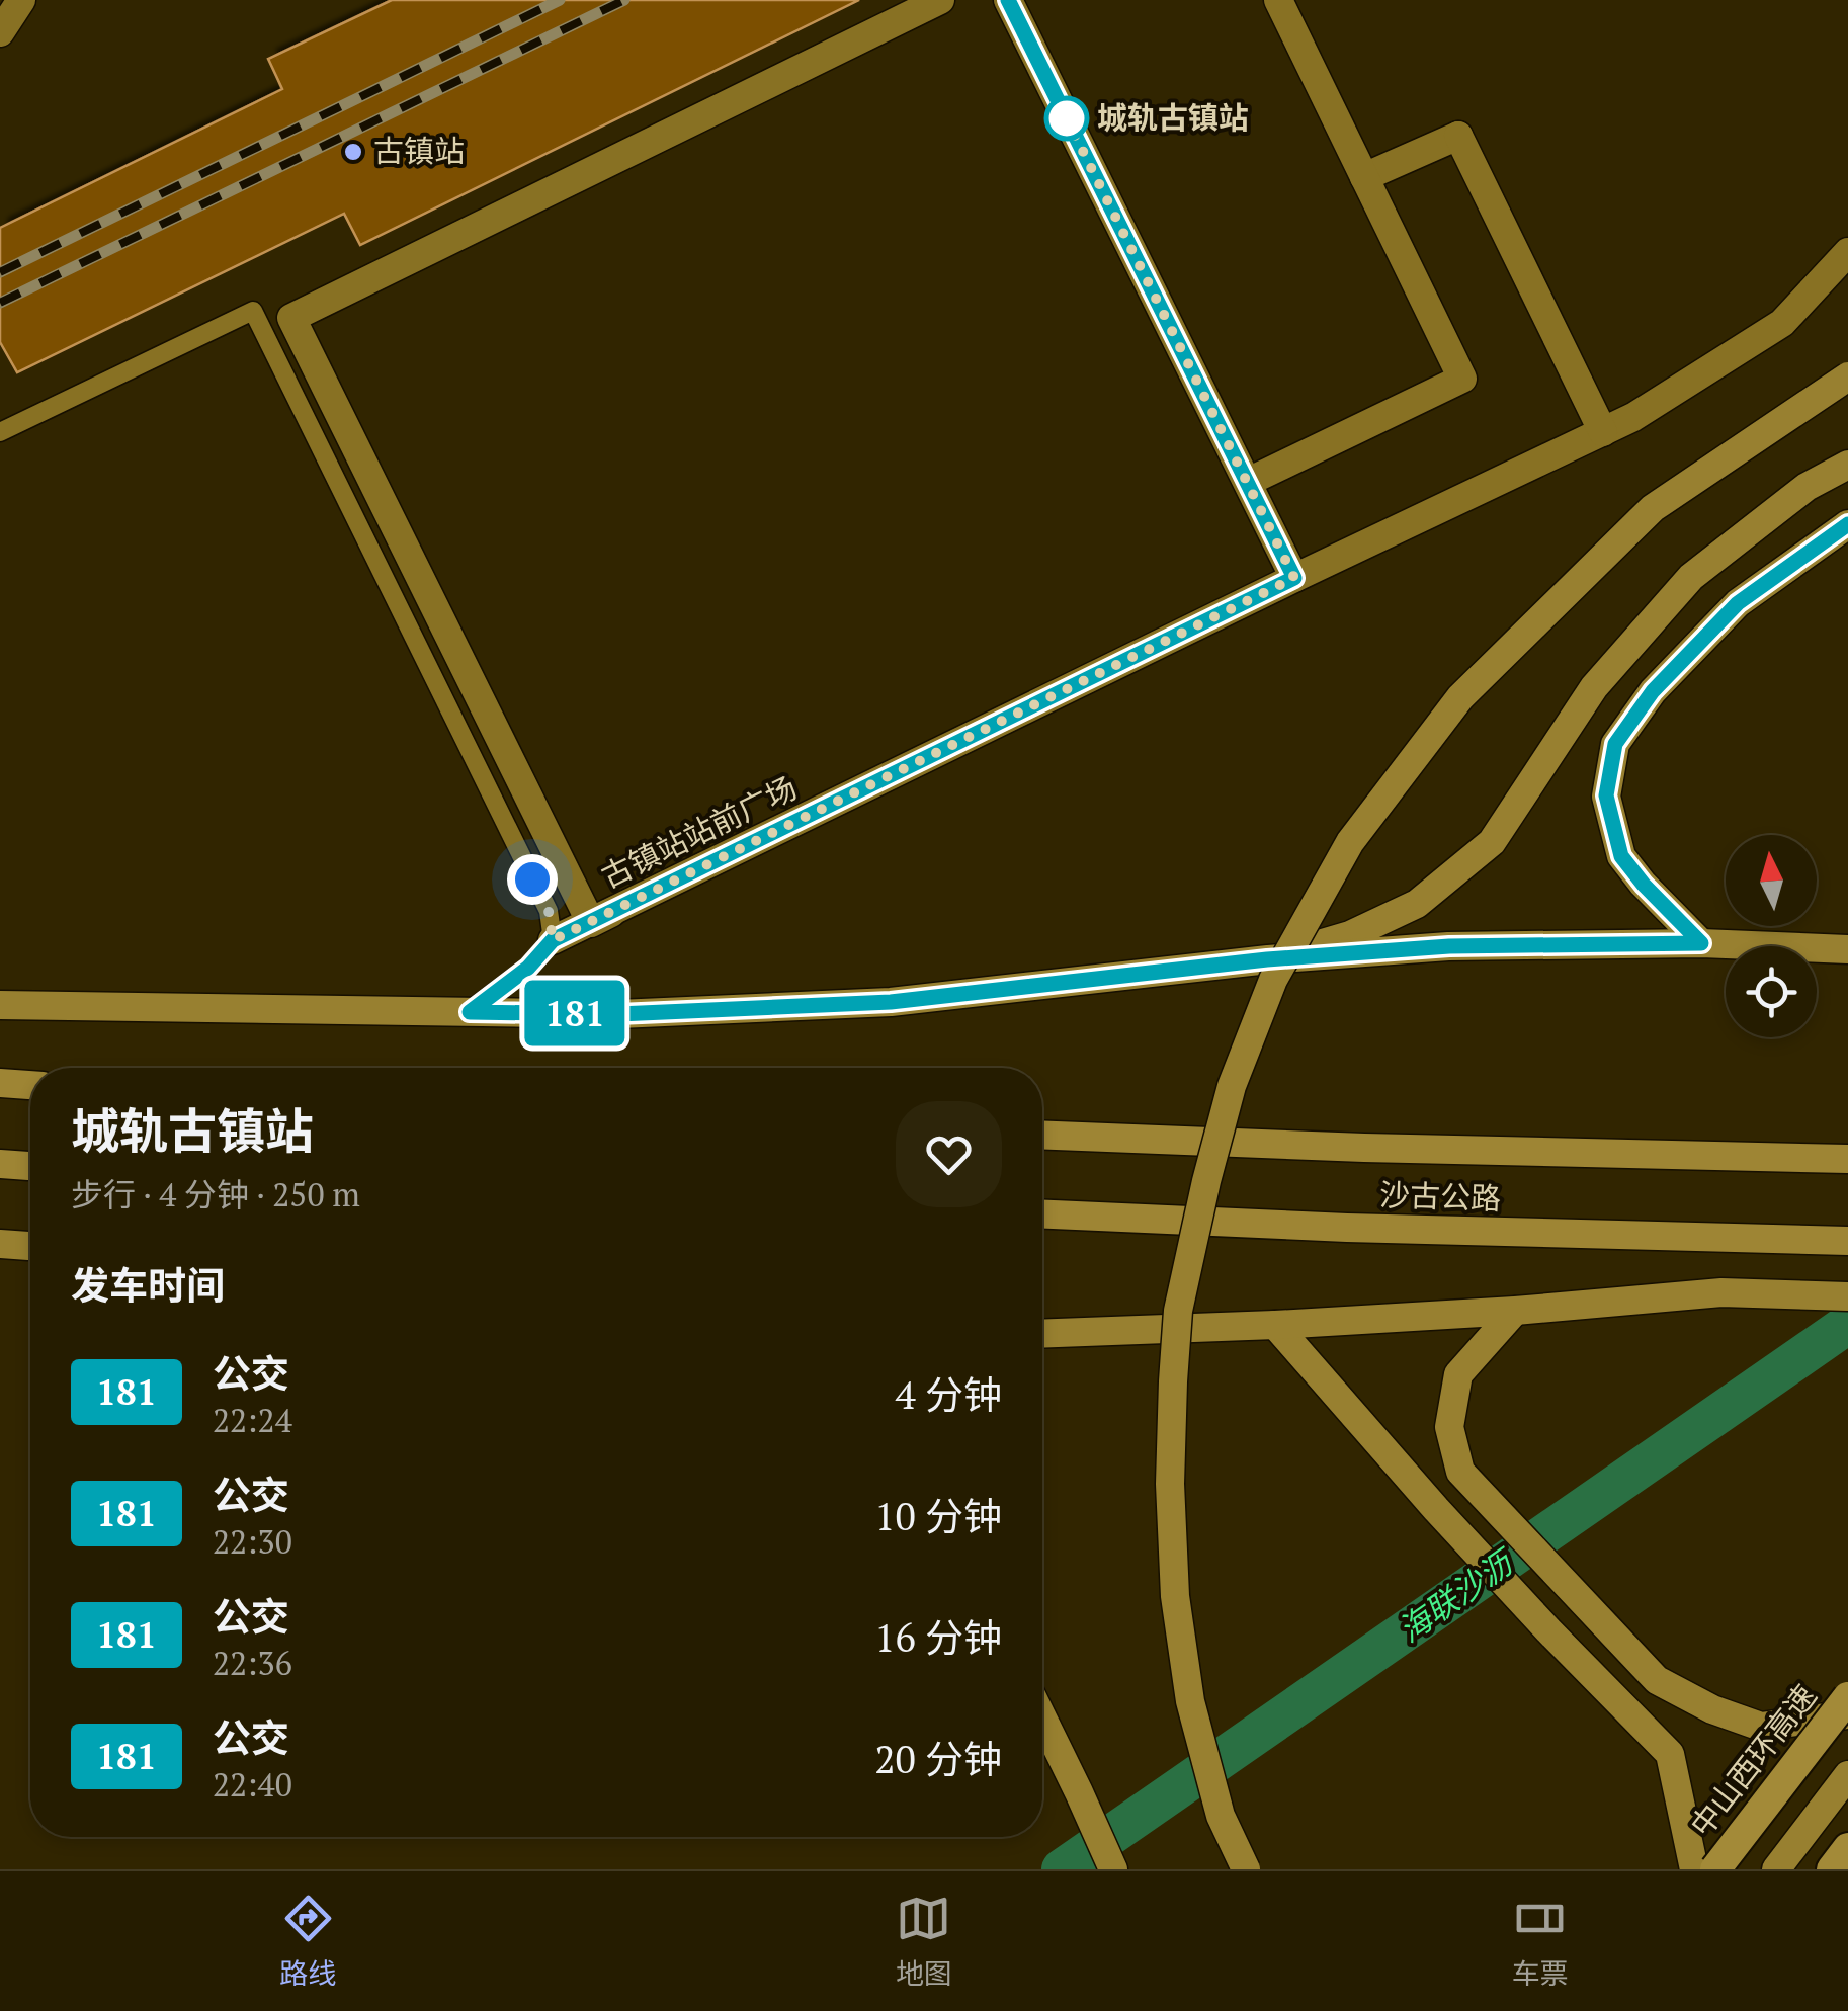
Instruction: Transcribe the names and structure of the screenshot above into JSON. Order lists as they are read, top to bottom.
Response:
{
  "streets": {
    "highway": ["沙古公路", "中山西环高速"],
    "street": ["古镇站站前广场"]
  },
  "water": ["海联沙沥"],
  "places": ["城轨古镇站", "古镇站"],
  "lines": ["bus line 181"],
  "north": "top",
  "page": {
    "on_map": "181",
    "heading": [
      ["城轨古镇站", "步行 · 4 分钟 · 250 m"],
      "发车时间"
    ],
    "list": [
      {
        "mark": "181",
        "name": "公交",
        "note": "22:24",
        "value": "4 分钟"
      },
      {
        "mark": "181",
        "name": "公交",
        "note": "22:30",
        "value": "10 分钟"
      },
      {
        "mark": "181",
        "name": "公交",
        "note": "22:36",
        "value": "16 分钟"
      },
      {
        "mark": "181",
        "name": "公交",
        "note": "22:40",
        "value": "20 分钟"
      }
    ],
    "tabs": ["路线", "地图", "车票"]
  }
}
